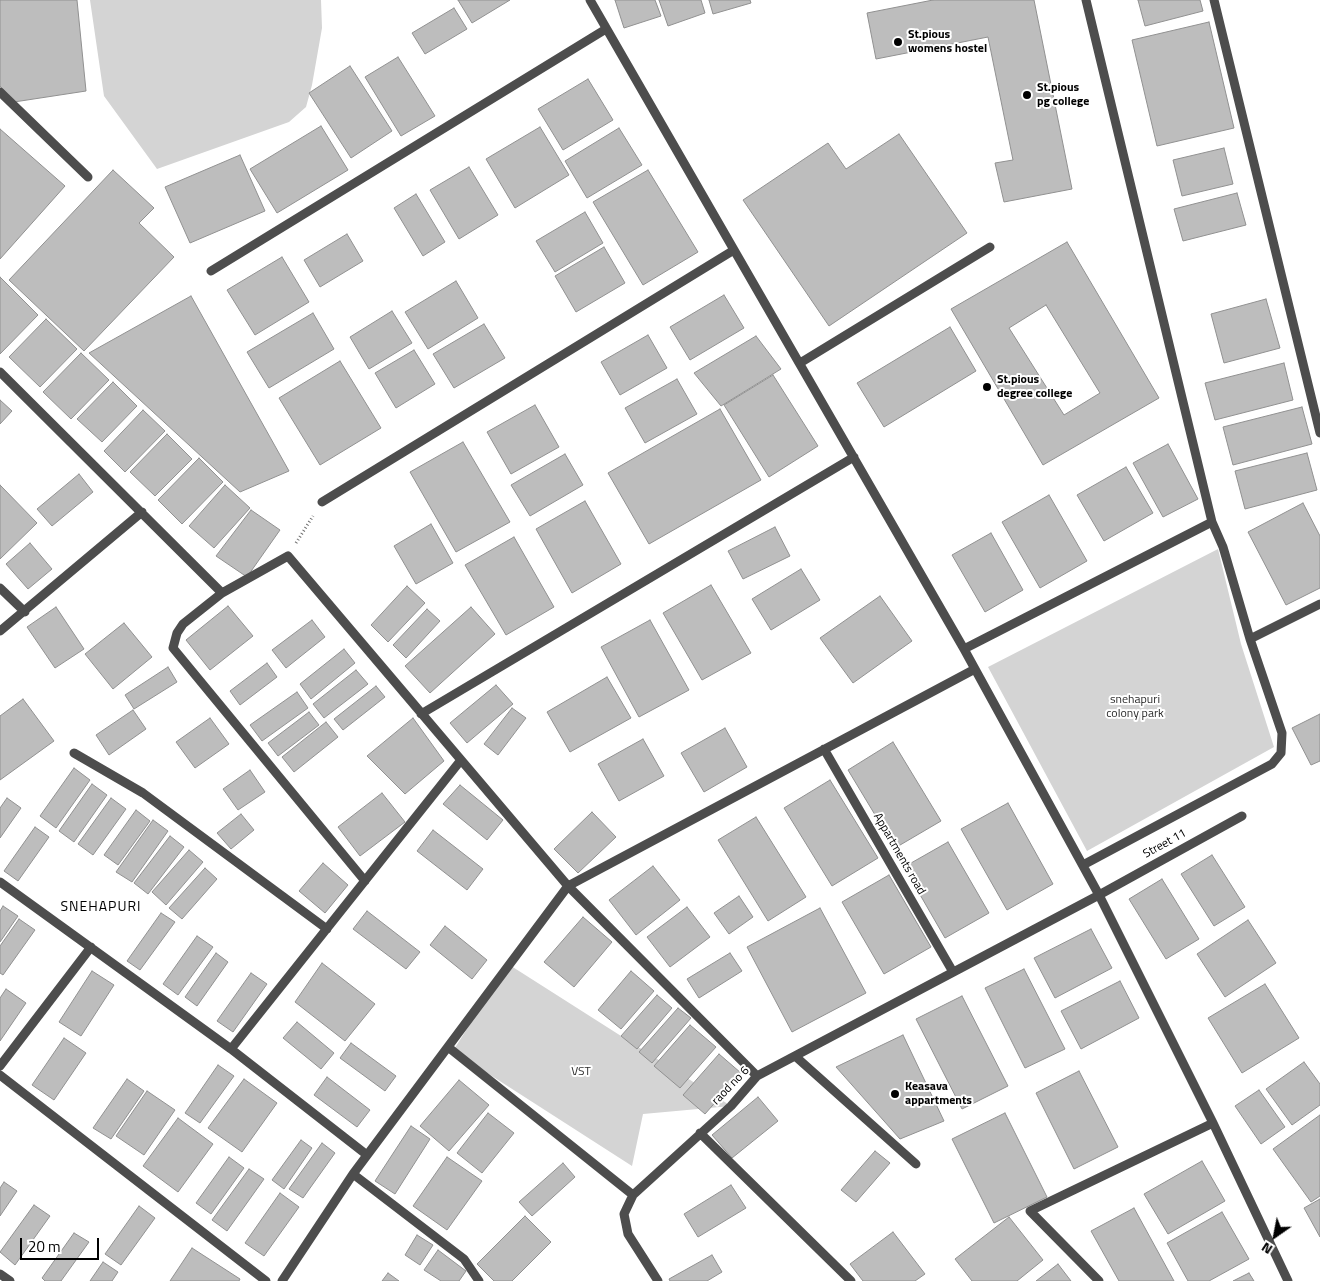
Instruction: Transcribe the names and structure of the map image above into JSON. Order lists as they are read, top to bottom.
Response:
{
  "streets": {
    "street": ["Street 11", "Appartments road", "raod no 6"]
  },
  "crossings": [
    ["Street 11", "raod no 6"],
    ["Appartments road", "raod no 6"]
  ],
  "districts": ["SNEHAPURI"],
  "parks": ["snehapuri colony park", "VST"],
  "places": [
    "St.pious womens hostel",
    "St.pious pg college",
    "St.pious degree college",
    "Keasava appartments"
  ],
  "scale_bar": "20 m",
  "north": "bottom left"
}
